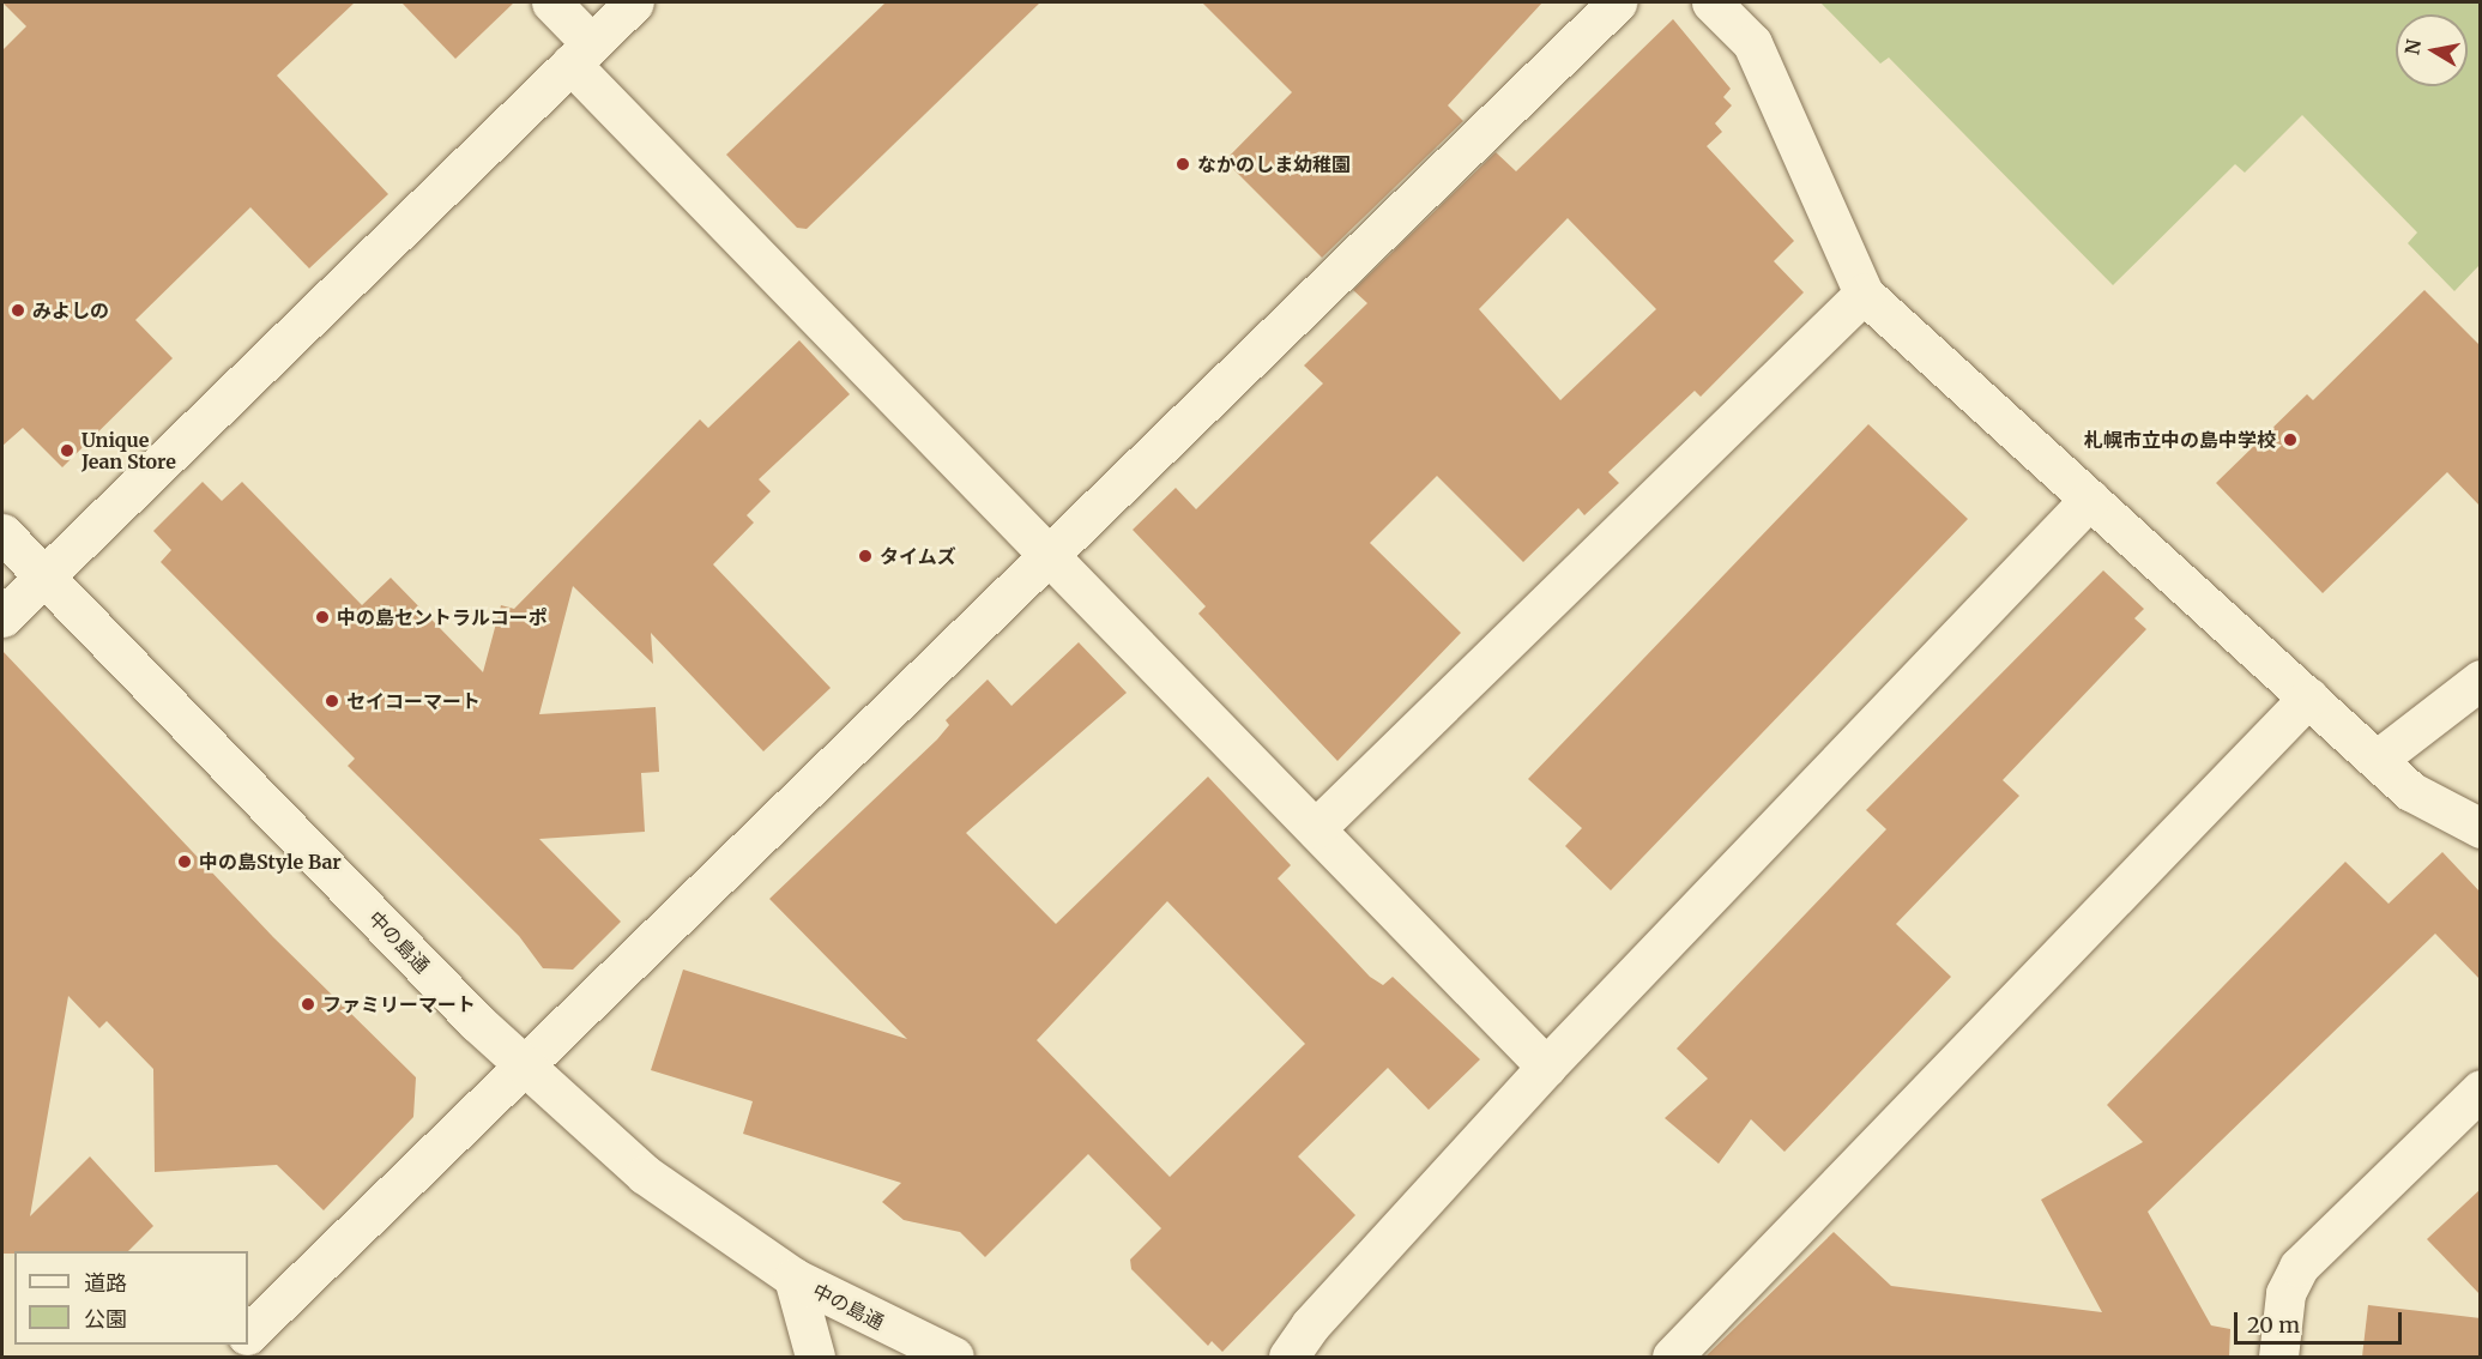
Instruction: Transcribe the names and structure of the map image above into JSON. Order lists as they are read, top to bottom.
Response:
{
  "streets": {
    "street": ["中の島通"]
  },
  "places": [
    "なかのしま幼稚園",
    "みよしの",
    "札幌市立中の島中学校",
    "Unique Jean Store",
    "タイムズ",
    "中の島セントラルコーポ",
    "セイコーマート",
    "中の島Style Bar",
    "ファミリーマート"
  ],
  "legend": ["道路", "公園"],
  "scale_bar": "20 m",
  "north": "left"
}
